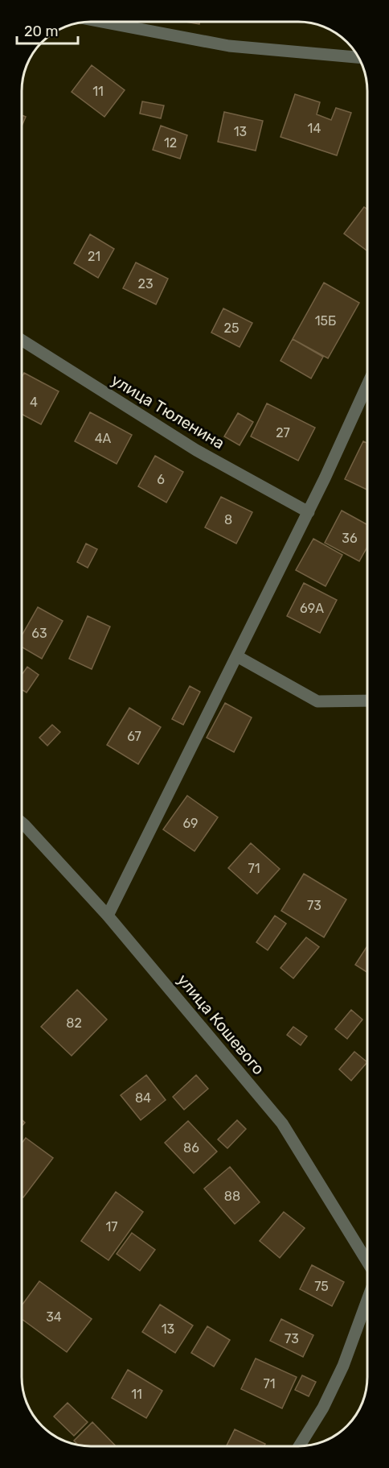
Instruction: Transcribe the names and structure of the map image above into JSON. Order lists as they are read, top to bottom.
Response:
{
  "streets": {
    "street": ["улица Тюленина", "улица Кошевого"]
  },
  "house_numbers": [
    "11",
    "14",
    "13",
    "12",
    "21",
    "23",
    "15Б",
    "25",
    "4",
    "27",
    "4А",
    "6",
    "8",
    "36",
    "69А",
    "63",
    "67",
    "69",
    "71",
    "73",
    "82",
    "84",
    "86",
    "88",
    "17",
    "75",
    "34",
    "13",
    "73",
    "71",
    "11"
  ],
  "scale_bar": "20 m"
}
